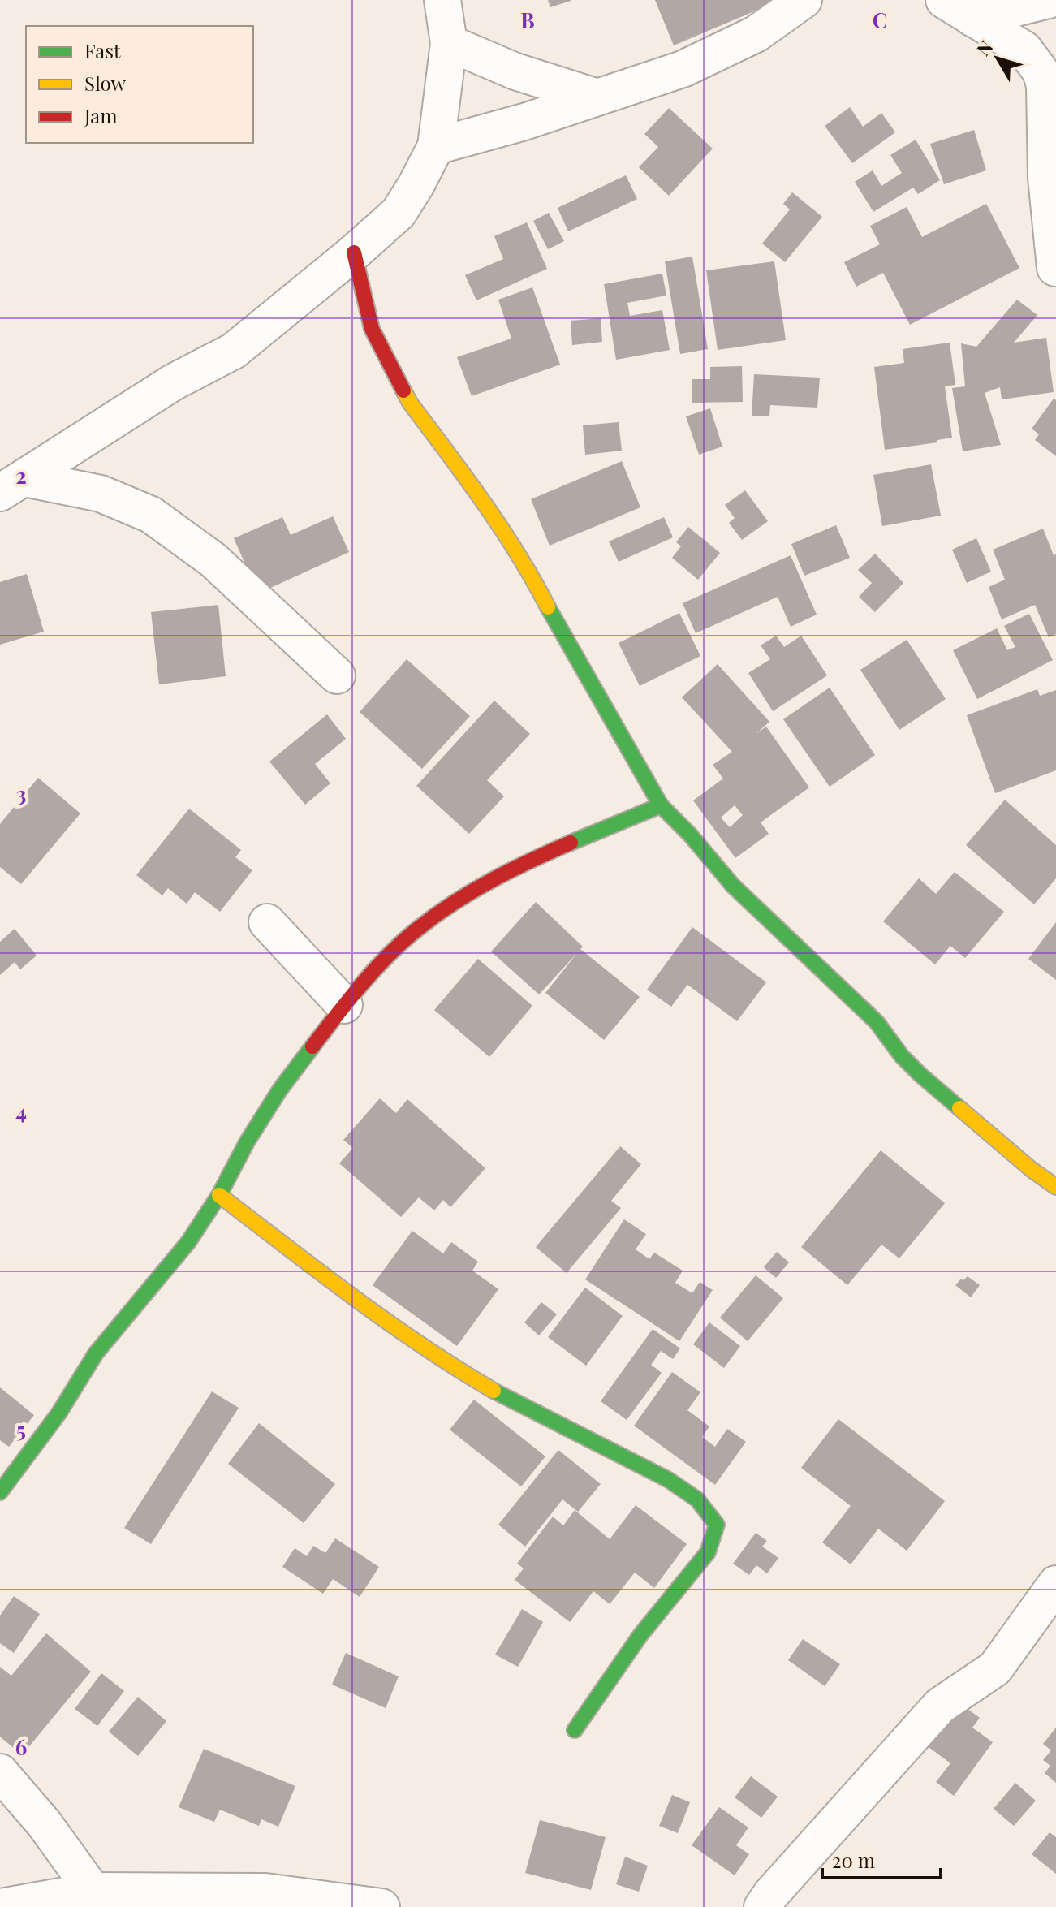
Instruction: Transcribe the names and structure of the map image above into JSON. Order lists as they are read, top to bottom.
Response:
{
  "legend": ["Fast", "Slow", "Jam"],
  "scale_bar": "20 m",
  "north": "top left",
  "grid": {
    "columns": ["B", "C"],
    "rows": [
      "2",
      "3",
      "4",
      "5",
      "6"
    ]
  }
}
